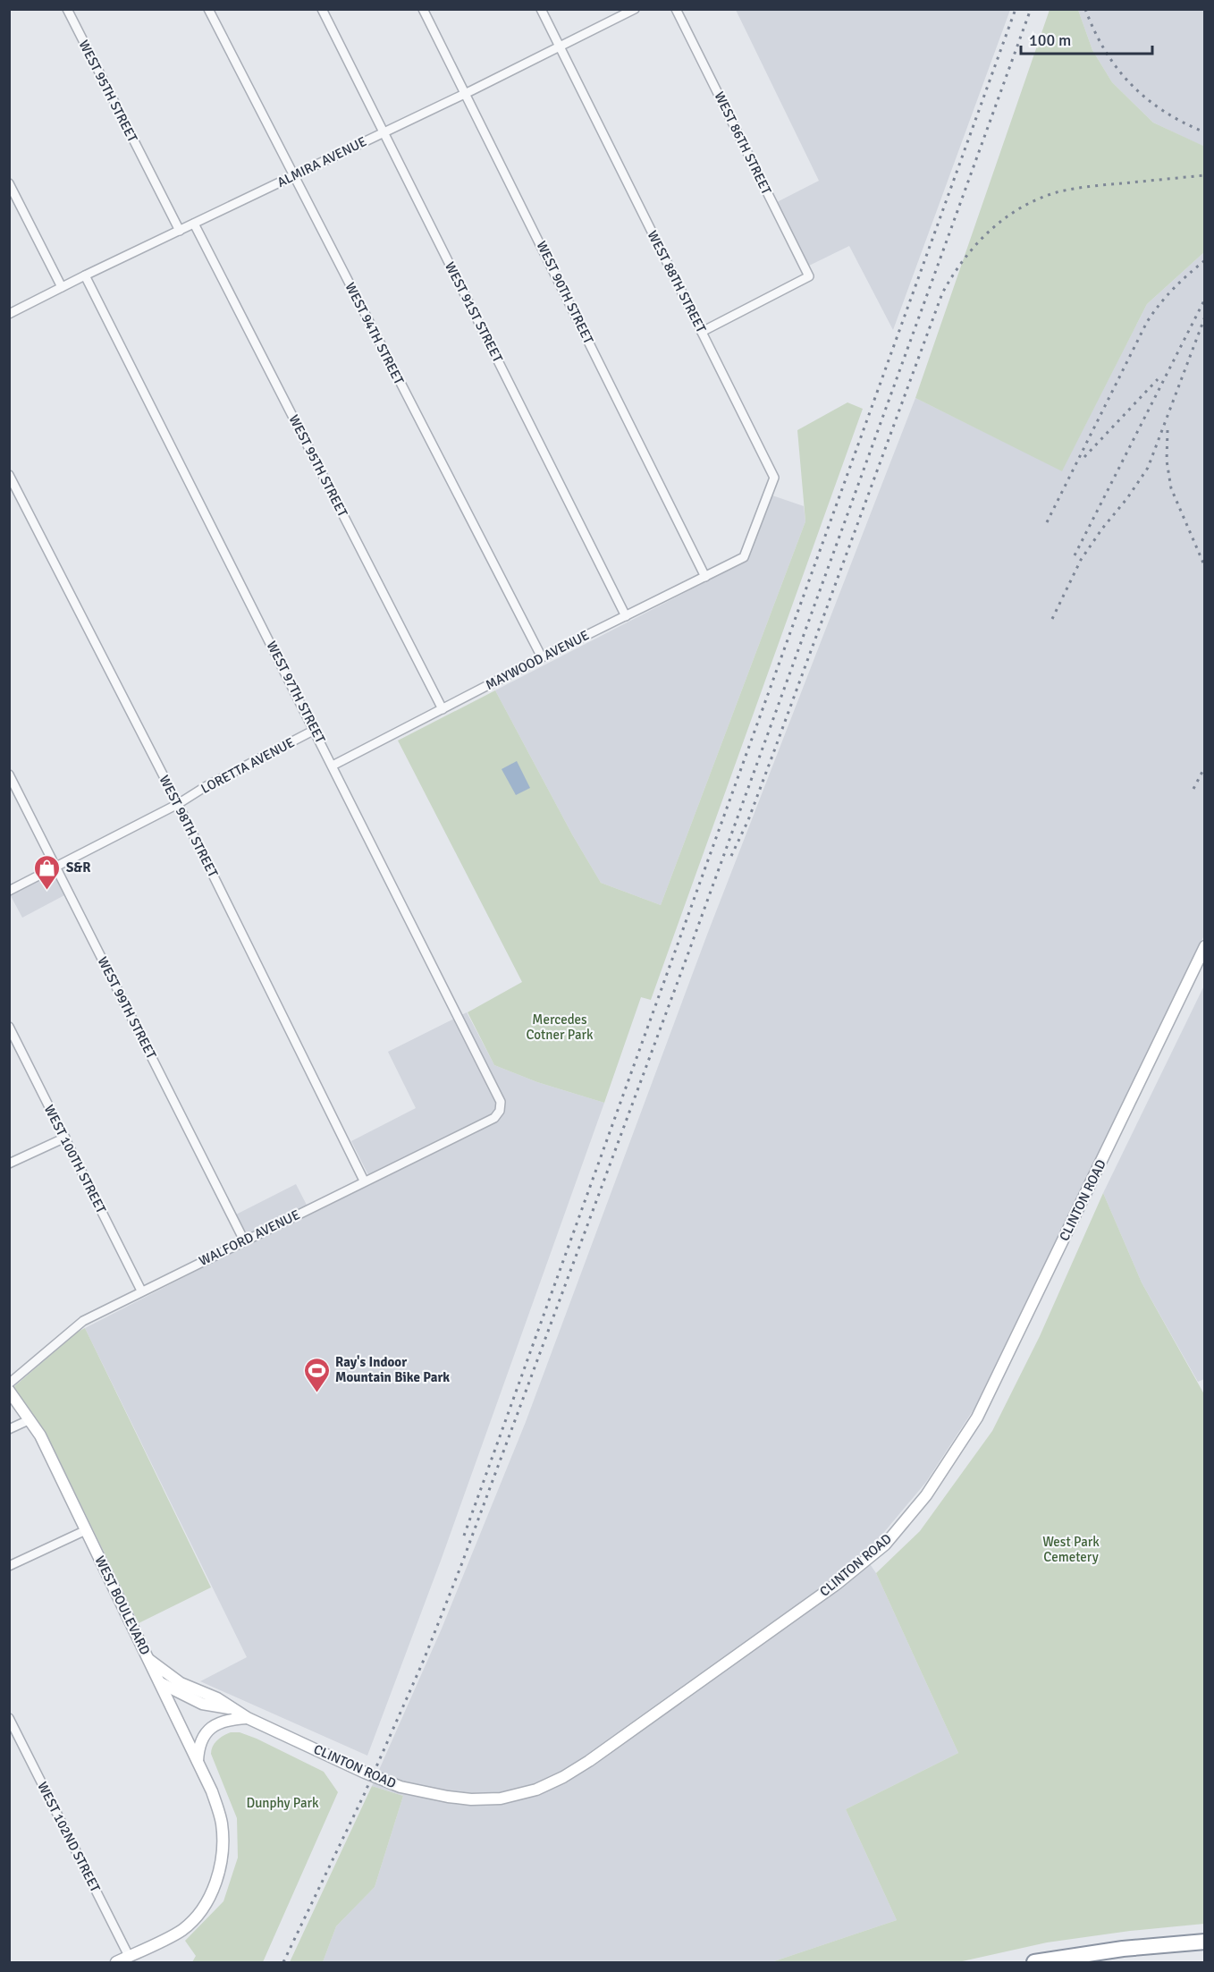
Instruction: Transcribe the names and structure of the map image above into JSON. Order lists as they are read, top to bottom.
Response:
{
  "streets": {
    "street": [
      "WEST 95TH STREET",
      "WEST 86TH STREET",
      "ALMIRA AVENUE",
      "WEST 88TH STREET",
      "WEST 90TH STREET",
      "WEST 91ST STREET",
      "WEST 94TH STREET",
      "MAYWOOD AVENUE",
      "WEST 97TH STREET",
      "LORETTA AVENUE",
      "WEST 98TH STREET",
      "WEST 99TH STREET",
      "WEST 100TH STREET",
      "CLINTON ROAD",
      "WALFORD AVENUE",
      "WEST BOULEVARD",
      "WEST 102ND STREET"
    ]
  },
  "crossings": [
    ["WEST 95TH STREET", "ALMIRA AVENUE"],
    ["WEST 95TH STREET", "MAYWOOD AVENUE"],
    ["WEST 86TH STREET", "WEST 88TH STREET"],
    ["ALMIRA AVENUE", "WEST 88TH STREET"],
    ["ALMIRA AVENUE", "WEST 90TH STREET"],
    ["ALMIRA AVENUE", "WEST 91ST STREET"],
    ["ALMIRA AVENUE", "WEST 94TH STREET"],
    ["ALMIRA AVENUE", "WEST 97TH STREET"],
    ["WEST 88TH STREET", "MAYWOOD AVENUE"],
    ["WEST 90TH STREET", "MAYWOOD AVENUE"],
    ["WEST 91ST STREET", "MAYWOOD AVENUE"],
    ["WEST 94TH STREET", "MAYWOOD AVENUE"],
    ["MAYWOOD AVENUE", "WEST 97TH STREET"],
    ["WEST 97TH STREET", "LORETTA AVENUE"],
    ["WEST 97TH STREET", "WALFORD AVENUE"],
    ["LORETTA AVENUE", "WEST 98TH STREET"],
    ["LORETTA AVENUE", "WEST 99TH STREET"],
    ["WEST 98TH STREET", "WALFORD AVENUE"],
    ["WEST 99TH STREET", "WALFORD AVENUE"],
    ["WEST 100TH STREET", "WALFORD AVENUE"],
    ["CLINTON ROAD", "WEST BOULEVARD"],
    ["WEST BOULEVARD", "WEST 102ND STREET"]
  ],
  "parks": ["Mercedes Cotner Park", "West Park Cemetery", "Dunphy Park"],
  "places": {
    "shop": ["S&R"],
    "sports": ["Ray's Indoor Mountain Bike Park"]
  },
  "scale_bar": "100 m"
}
